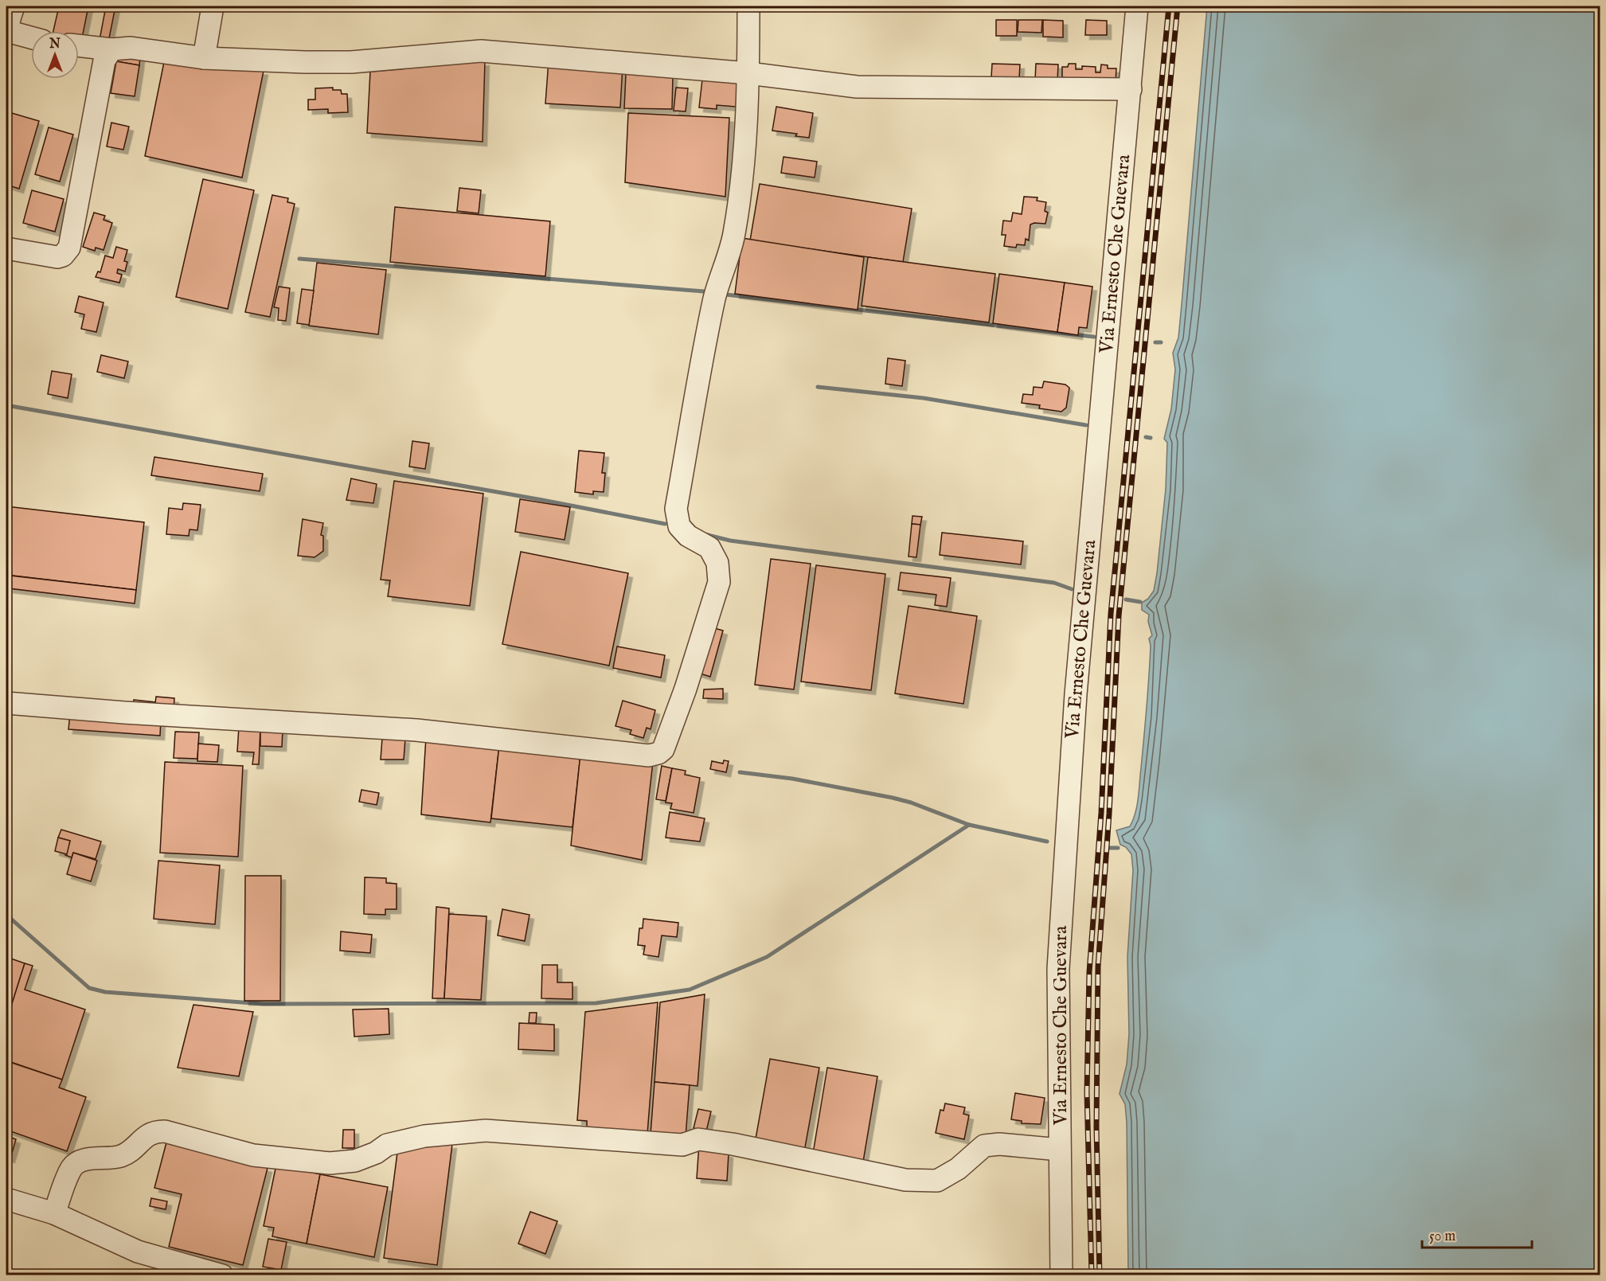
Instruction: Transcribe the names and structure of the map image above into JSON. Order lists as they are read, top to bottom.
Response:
{
  "streets": {
    "street": ["Via Ernesto Che Guevara"]
  },
  "scale_bar": "50 m",
  "north": "top"
}
